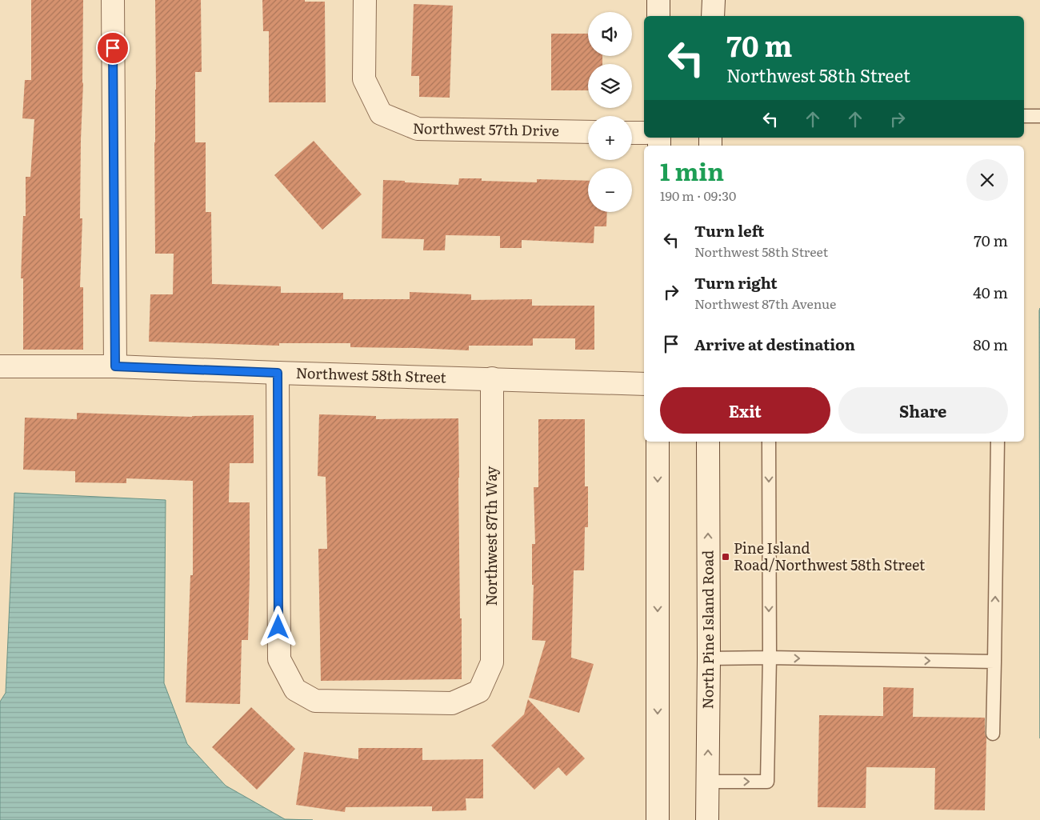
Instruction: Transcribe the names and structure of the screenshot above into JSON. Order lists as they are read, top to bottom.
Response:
{
  "streets": {
    "street": [
      "Northwest 57th Drive",
      "Northwest 58th Street",
      "Northwest 87th Way",
      "North Pine Island Road"
    ]
  },
  "crossings": [
    ["Northwest 58th Street", "Northwest 87th Way"]
  ],
  "places": {
    "transit": ["Pine Island Road/Northwest 58th Street"]
  },
  "page": {
    "map_buttons": ["+", "−"],
    "turn": ["70 m", "Northwest 58th Street"],
    "heading": ["1 min", "190 m · 09:30"],
    "list": [
      {
        "name": "Turn left",
        "note": "Northwest 58th Street",
        "value": "70 m"
      },
      {
        "name": "Turn right",
        "note": "Northwest 87th Avenue",
        "value": "40 m"
      },
      {
        "name": "Arrive at destination",
        "value": "80 m"
      }
    ],
    "buttons": ["Exit", "Share"]
  }
}
